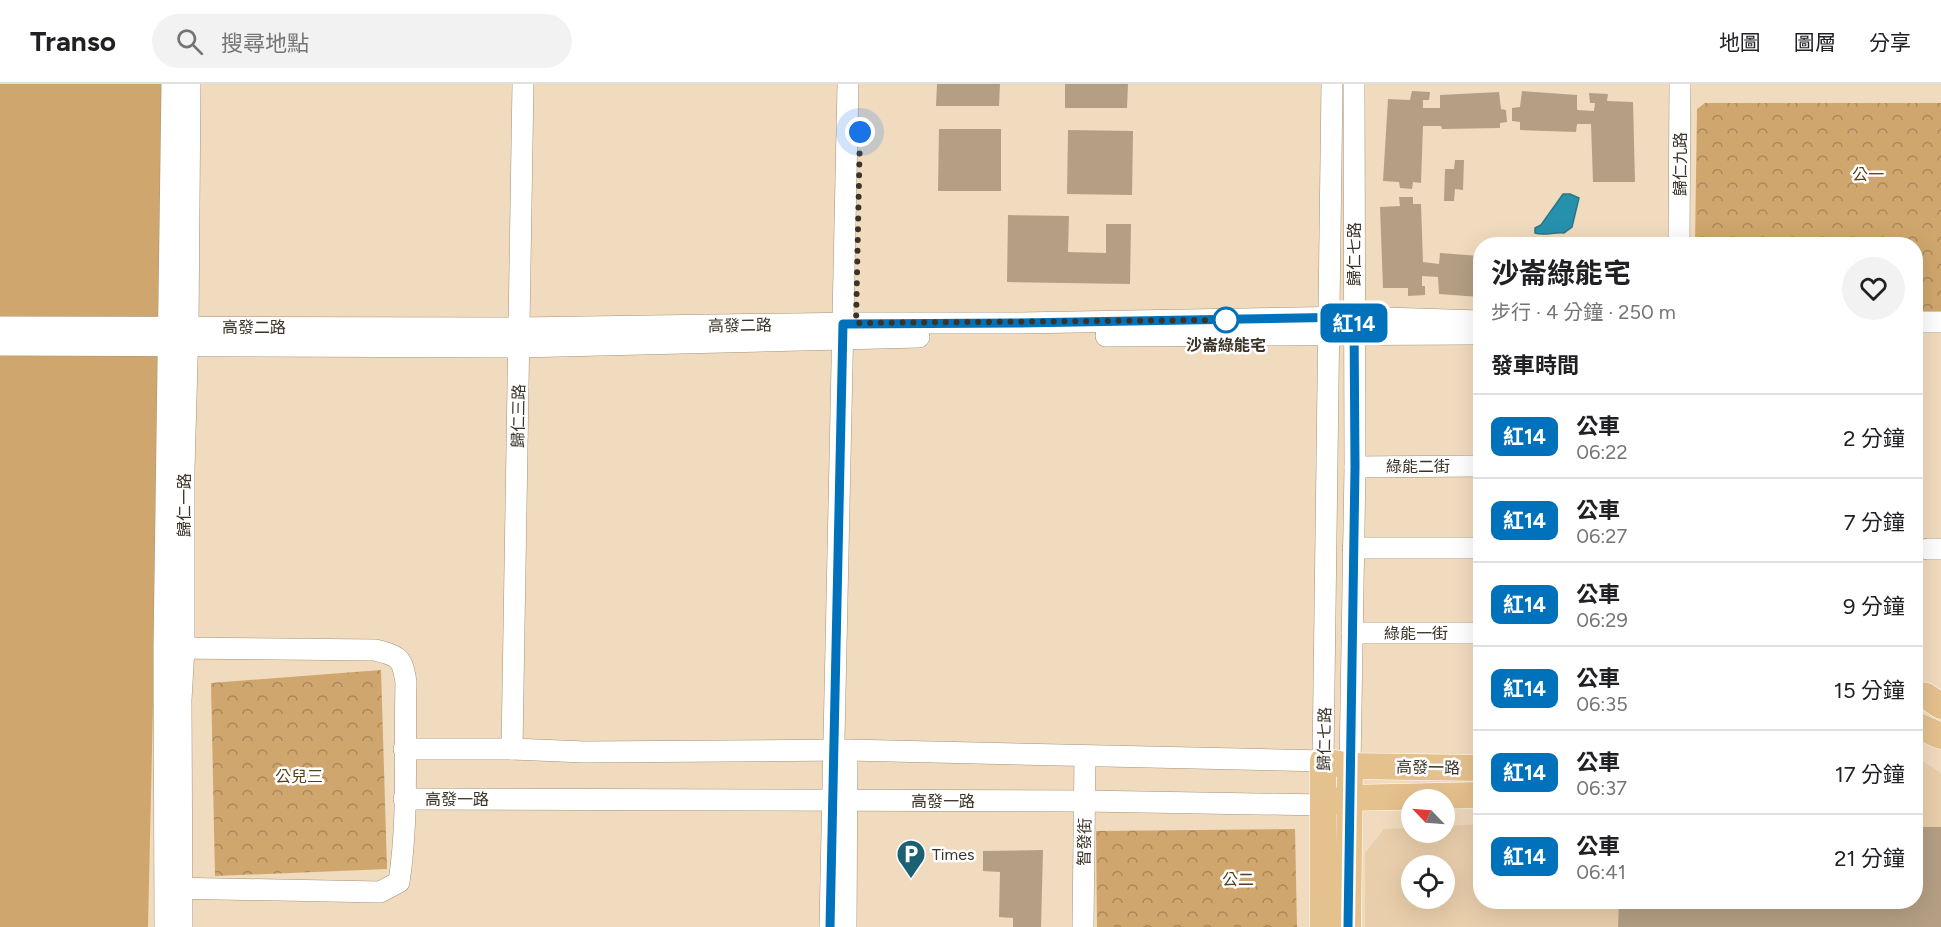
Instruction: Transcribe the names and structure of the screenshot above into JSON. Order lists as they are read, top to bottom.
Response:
{
  "streets": {
    "main road": ["歸仁七路", "高發一路"],
    "street": [
      "歸仁九路",
      "高發二路",
      "歸仁三路",
      "綠能二街",
      "歸仁一路",
      "綠能一街",
      "智發街"
    ]
  },
  "crossings": [
    ["歸仁七路", "高發二路"],
    ["歸仁七路", "綠能二街"],
    ["歸仁七路", "綠能一街"],
    ["歸仁七路", "高發一路"],
    ["高發二路", "歸仁三路"],
    ["高發二路", "歸仁一路"],
    ["歸仁三路", "高發一路"],
    ["歸仁一路", "高發一路"],
    ["高發一路", "智發街"]
  ],
  "parks": ["公一", "公兒三", "公二"],
  "places": {
    "other": ["沙崙綠能宅"],
    "parking": ["Times"]
  },
  "lines": ["bus line 紅14"],
  "north": "top left",
  "page": {
    "header": "Transo",
    "search": "搜尋地點",
    "nav": ["地圖", "圖層", "分享"],
    "on_map": "紅14",
    "heading": [
      ["沙崙綠能宅", "步行 · 4 分鐘 · 250 m"],
      "發車時間"
    ],
    "list": [
      {
        "mark": "紅14",
        "name": "公車",
        "note": "06:22",
        "value": "2 分鐘"
      },
      {
        "mark": "紅14",
        "name": "公車",
        "note": "06:27",
        "value": "7 分鐘"
      },
      {
        "mark": "紅14",
        "name": "公車",
        "note": "06:29",
        "value": "9 分鐘"
      },
      {
        "mark": "紅14",
        "name": "公車",
        "note": "06:35",
        "value": "15 分鐘"
      },
      {
        "mark": "紅14",
        "name": "公車",
        "note": "06:37",
        "value": "17 分鐘"
      },
      {
        "mark": "紅14",
        "name": "公車",
        "note": "06:41",
        "value": "21 分鐘"
      }
    ]
  }
}
